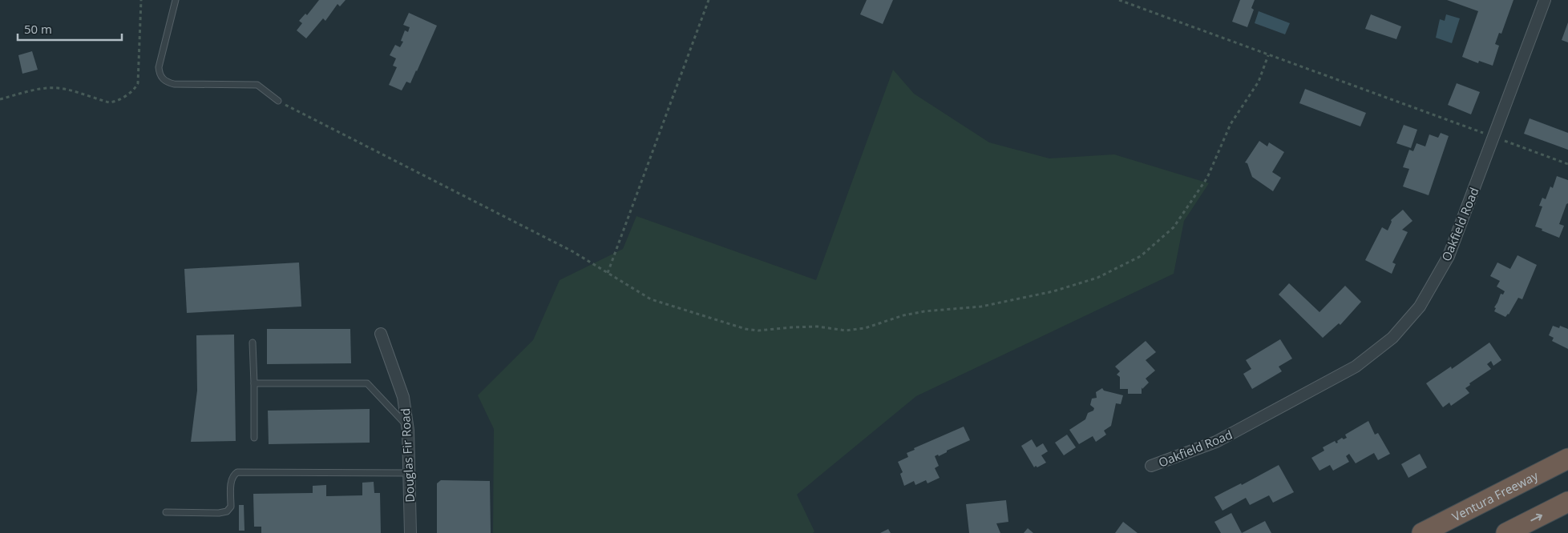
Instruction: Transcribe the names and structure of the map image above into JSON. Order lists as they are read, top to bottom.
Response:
{
  "streets": {
    "highway": ["Ventura Freeway"],
    "street": ["Oakfield Road", "Douglas Fir Road"]
  },
  "scale_bar": "50 m"
}
